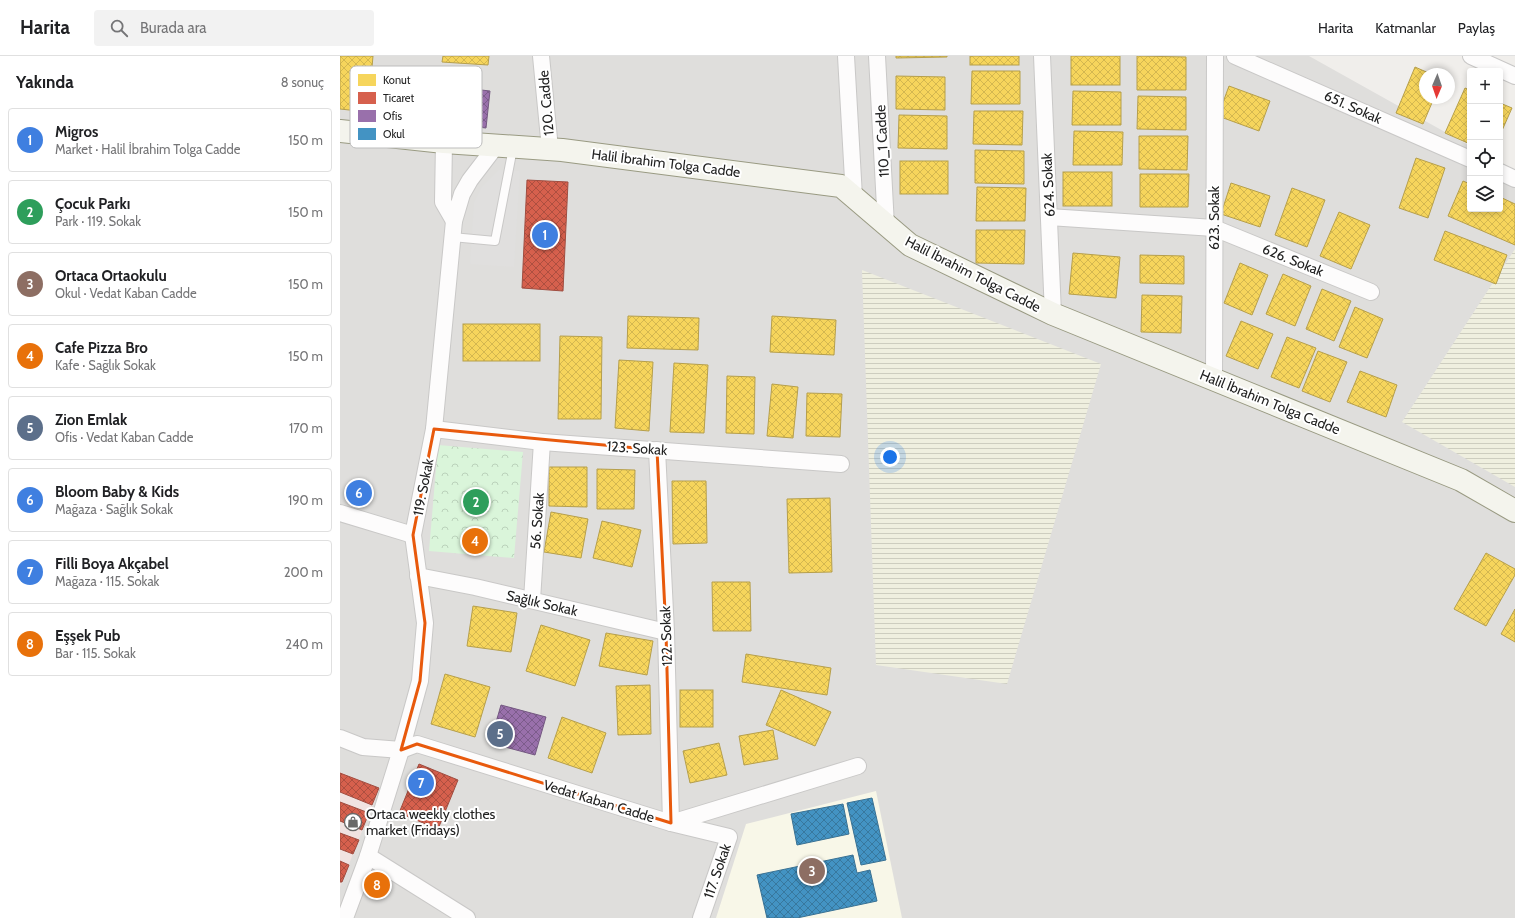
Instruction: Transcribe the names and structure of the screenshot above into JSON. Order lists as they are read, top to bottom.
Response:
{
  "streets": {
    "street": [
      "120. Cadde",
      "651. Sokak",
      "110_1 Cadde",
      "Halil İbrahim Tolga Cadde",
      "624. Sokak",
      "623. Sokak",
      "626. Sokak",
      "123. Sokak",
      "119. Sokak",
      "56. Sokak",
      "Sağlık Sokak",
      "122. Sokak",
      "Vedat Kaban Cadde",
      "117. Sokak"
    ]
  },
  "crossings": [
    ["120. Cadde", "Halil İbrahim Tolga Cadde"],
    ["110_1 Cadde", "Halil İbrahim Tolga Cadde"],
    ["Halil İbrahim Tolga Cadde", "624. Sokak"],
    ["Halil İbrahim Tolga Cadde", "623. Sokak"],
    ["Halil İbrahim Tolga Cadde", "119. Sokak"],
    ["624. Sokak", "626. Sokak"],
    ["623. Sokak", "626. Sokak"],
    ["123. Sokak", "119. Sokak"],
    ["123. Sokak", "56. Sokak"],
    ["123. Sokak", "122. Sokak"],
    ["119. Sokak", "Sağlık Sokak"],
    ["119. Sokak", "Vedat Kaban Cadde"],
    ["56. Sokak", "Sağlık Sokak"],
    ["Sağlık Sokak", "122. Sokak"],
    ["122. Sokak", "Vedat Kaban Cadde"],
    ["122. Sokak", "117. Sokak"],
    ["Vedat Kaban Cadde", "117. Sokak"]
  ],
  "places": {
    "shop": ["Ortaca weekly clothes market (Fridays)"]
  },
  "legend": [
    "Konut",
    "Ticaret",
    "Ofis",
    "Okul"
  ],
  "north": "bottom",
  "page": {
    "header": "Harita",
    "search": "Burada ara",
    "nav": ["Harita", "Katmanlar", "Paylaş"],
    "heading": ["Yakında", "8 sonuç"],
    "map_buttons": ["+", "−"],
    "list": [
      {
        "mark": "1",
        "name": "Migros",
        "note": "Market · Halil İbrahim Tolga Cadde",
        "value": "150 m"
      },
      {
        "mark": "2",
        "name": "Çocuk Parkı",
        "note": "Park · 119. Sokak",
        "value": "150 m"
      },
      {
        "mark": "3",
        "name": "Ortaca Ortaokulu",
        "note": "Okul · Vedat Kaban Cadde",
        "value": "150 m"
      },
      {
        "mark": "4",
        "name": "Cafe Pizza Bro",
        "note": "Kafe · Sağlık Sokak",
        "value": "150 m"
      },
      {
        "mark": "5",
        "name": "Zion Emlak",
        "note": "Ofis · Vedat Kaban Cadde",
        "value": "170 m"
      },
      {
        "mark": "6",
        "name": "Bloom Baby & Kids",
        "note": "Mağaza · Sağlık Sokak",
        "value": "190 m"
      },
      {
        "mark": "7",
        "name": "Filli Boya Akçabel",
        "note": "Mağaza · 115. Sokak",
        "value": "200 m"
      },
      {
        "mark": "8",
        "name": "Eşşek Pub",
        "note": "Bar · 115. Sokak",
        "value": "240 m"
      }
    ],
    "pins": [
      "1",
      "6",
      "2",
      "4",
      "5",
      "7",
      "3",
      "8"
    ]
  }
}
